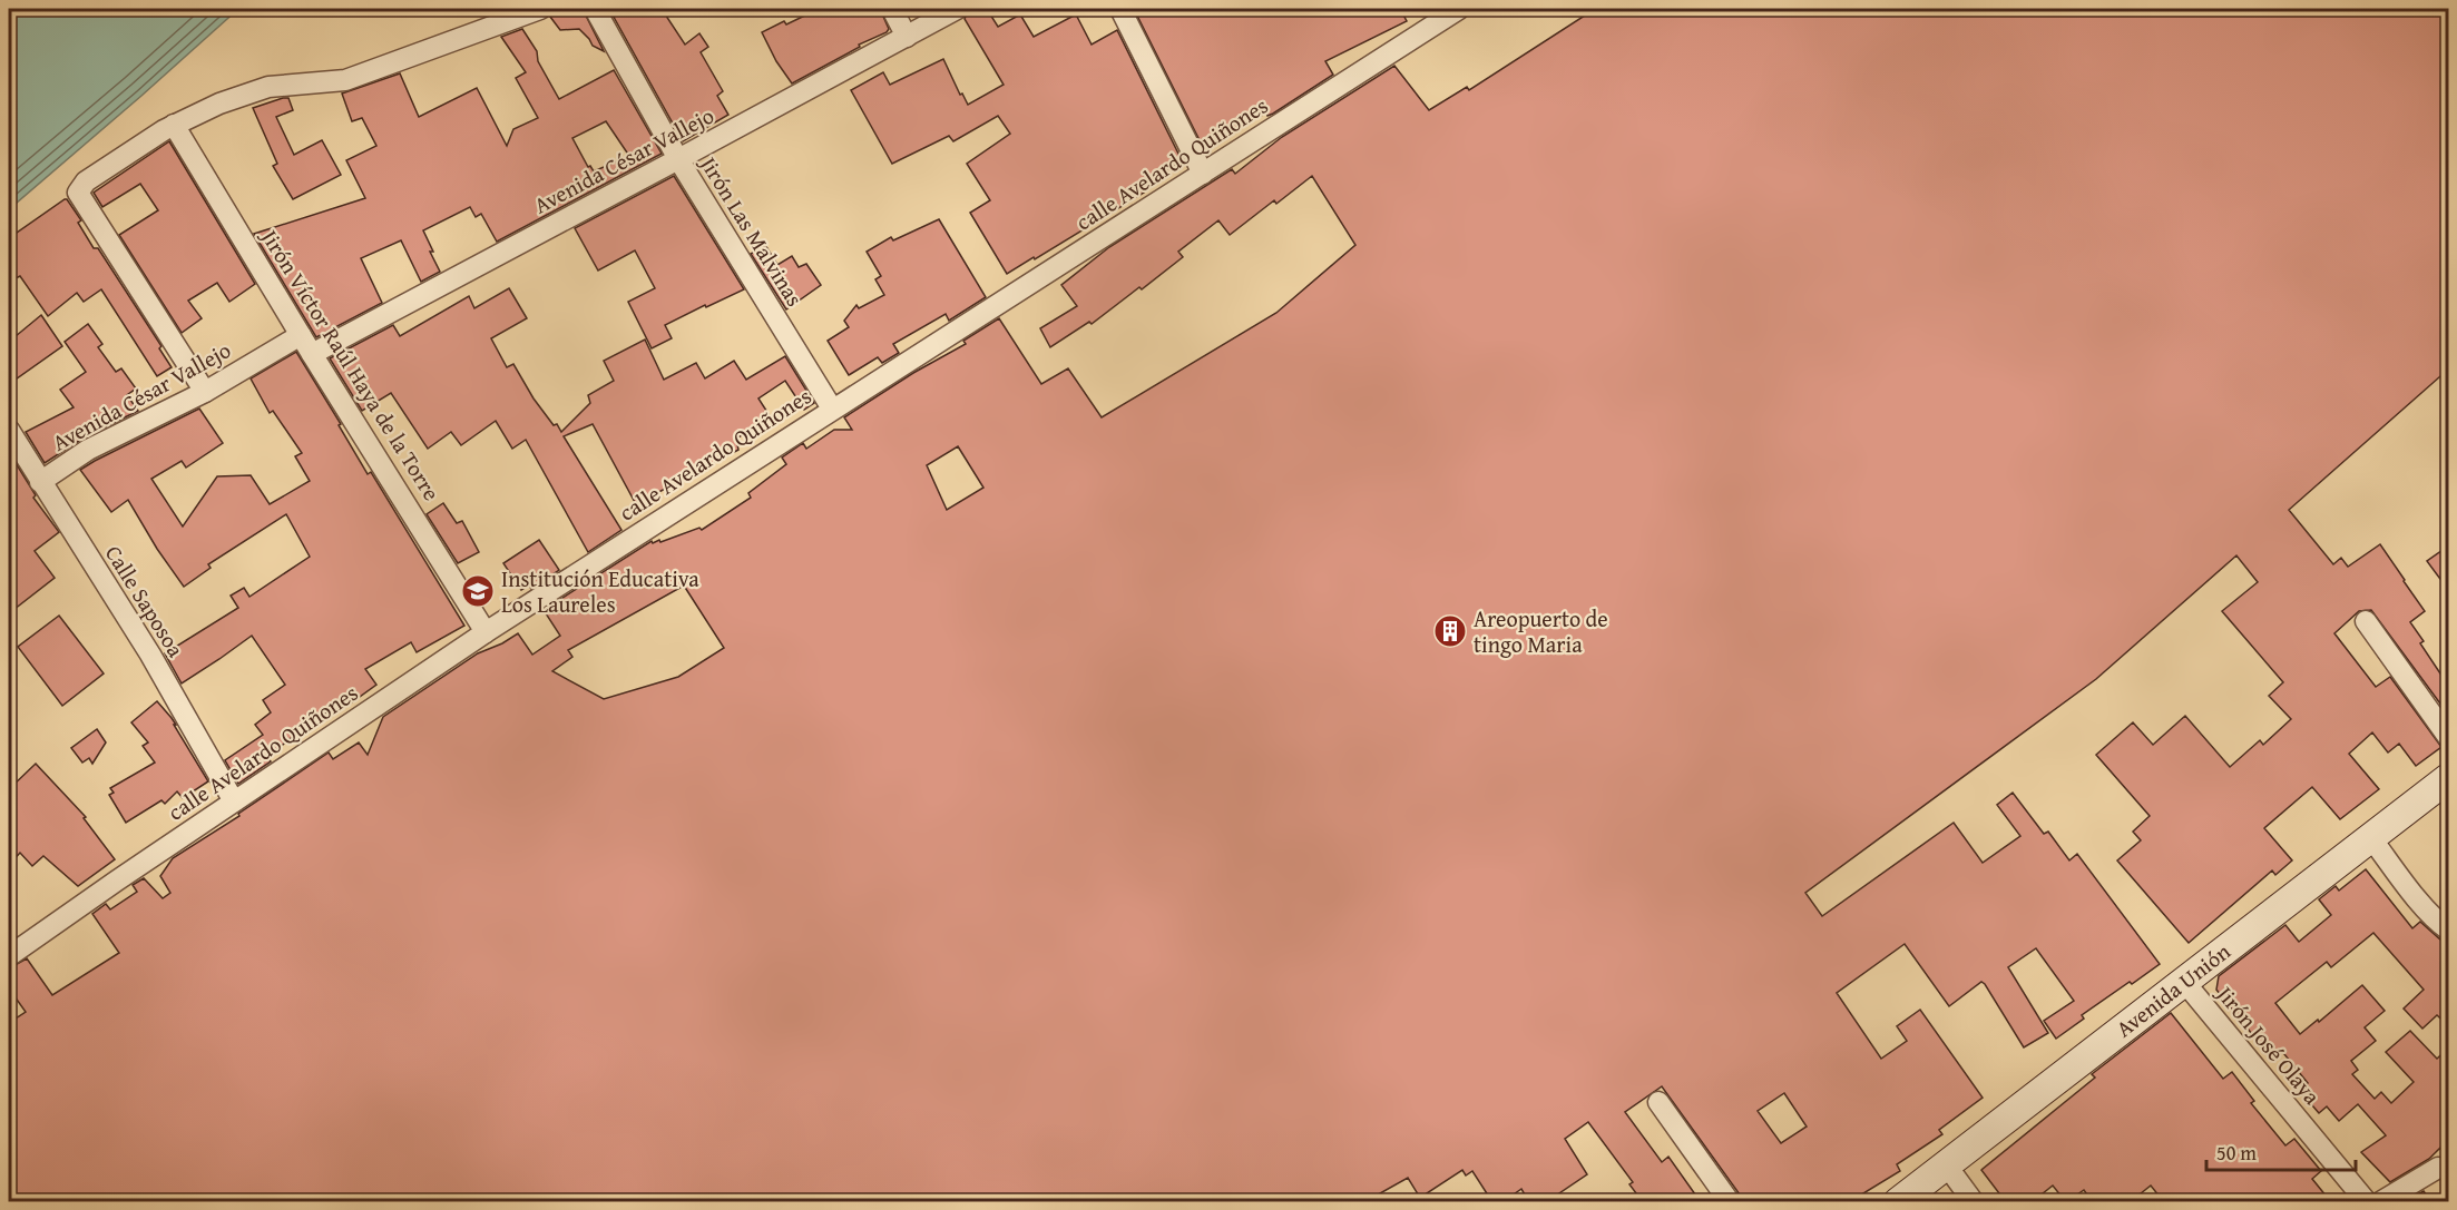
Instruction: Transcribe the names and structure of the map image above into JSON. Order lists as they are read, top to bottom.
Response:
{
  "streets": {
    "main road": ["Avenida Unión"],
    "street": [
      "Avenida César Vallejo",
      "calle Avelardo Quiñones",
      "Jirón Las Malvinas",
      "Jirón Víctor Raúl Haya de la Torre",
      "Calle Saposoa",
      "Jirón José Olaya"
    ]
  },
  "crossings": [
    ["Avenida César Vallejo", "Jirón Las Malvinas"],
    ["Avenida César Vallejo", "Jirón Víctor Raúl Haya de la Torre"],
    ["Avenida César Vallejo", "Calle Saposoa"],
    ["calle Avelardo Quiñones", "Jirón Las Malvinas"],
    ["calle Avelardo Quiñones", "Jirón Víctor Raúl Haya de la Torre"],
    ["calle Avelardo Quiñones", "Calle Saposoa"],
    ["Avenida Unión", "Jirón José Olaya"]
  ],
  "places": {
    "school or university": ["Institución Educativa Los Laureles"],
    "building": ["Areopuerto de tingo Maria"]
  },
  "scale_bar": "50 m"
}
